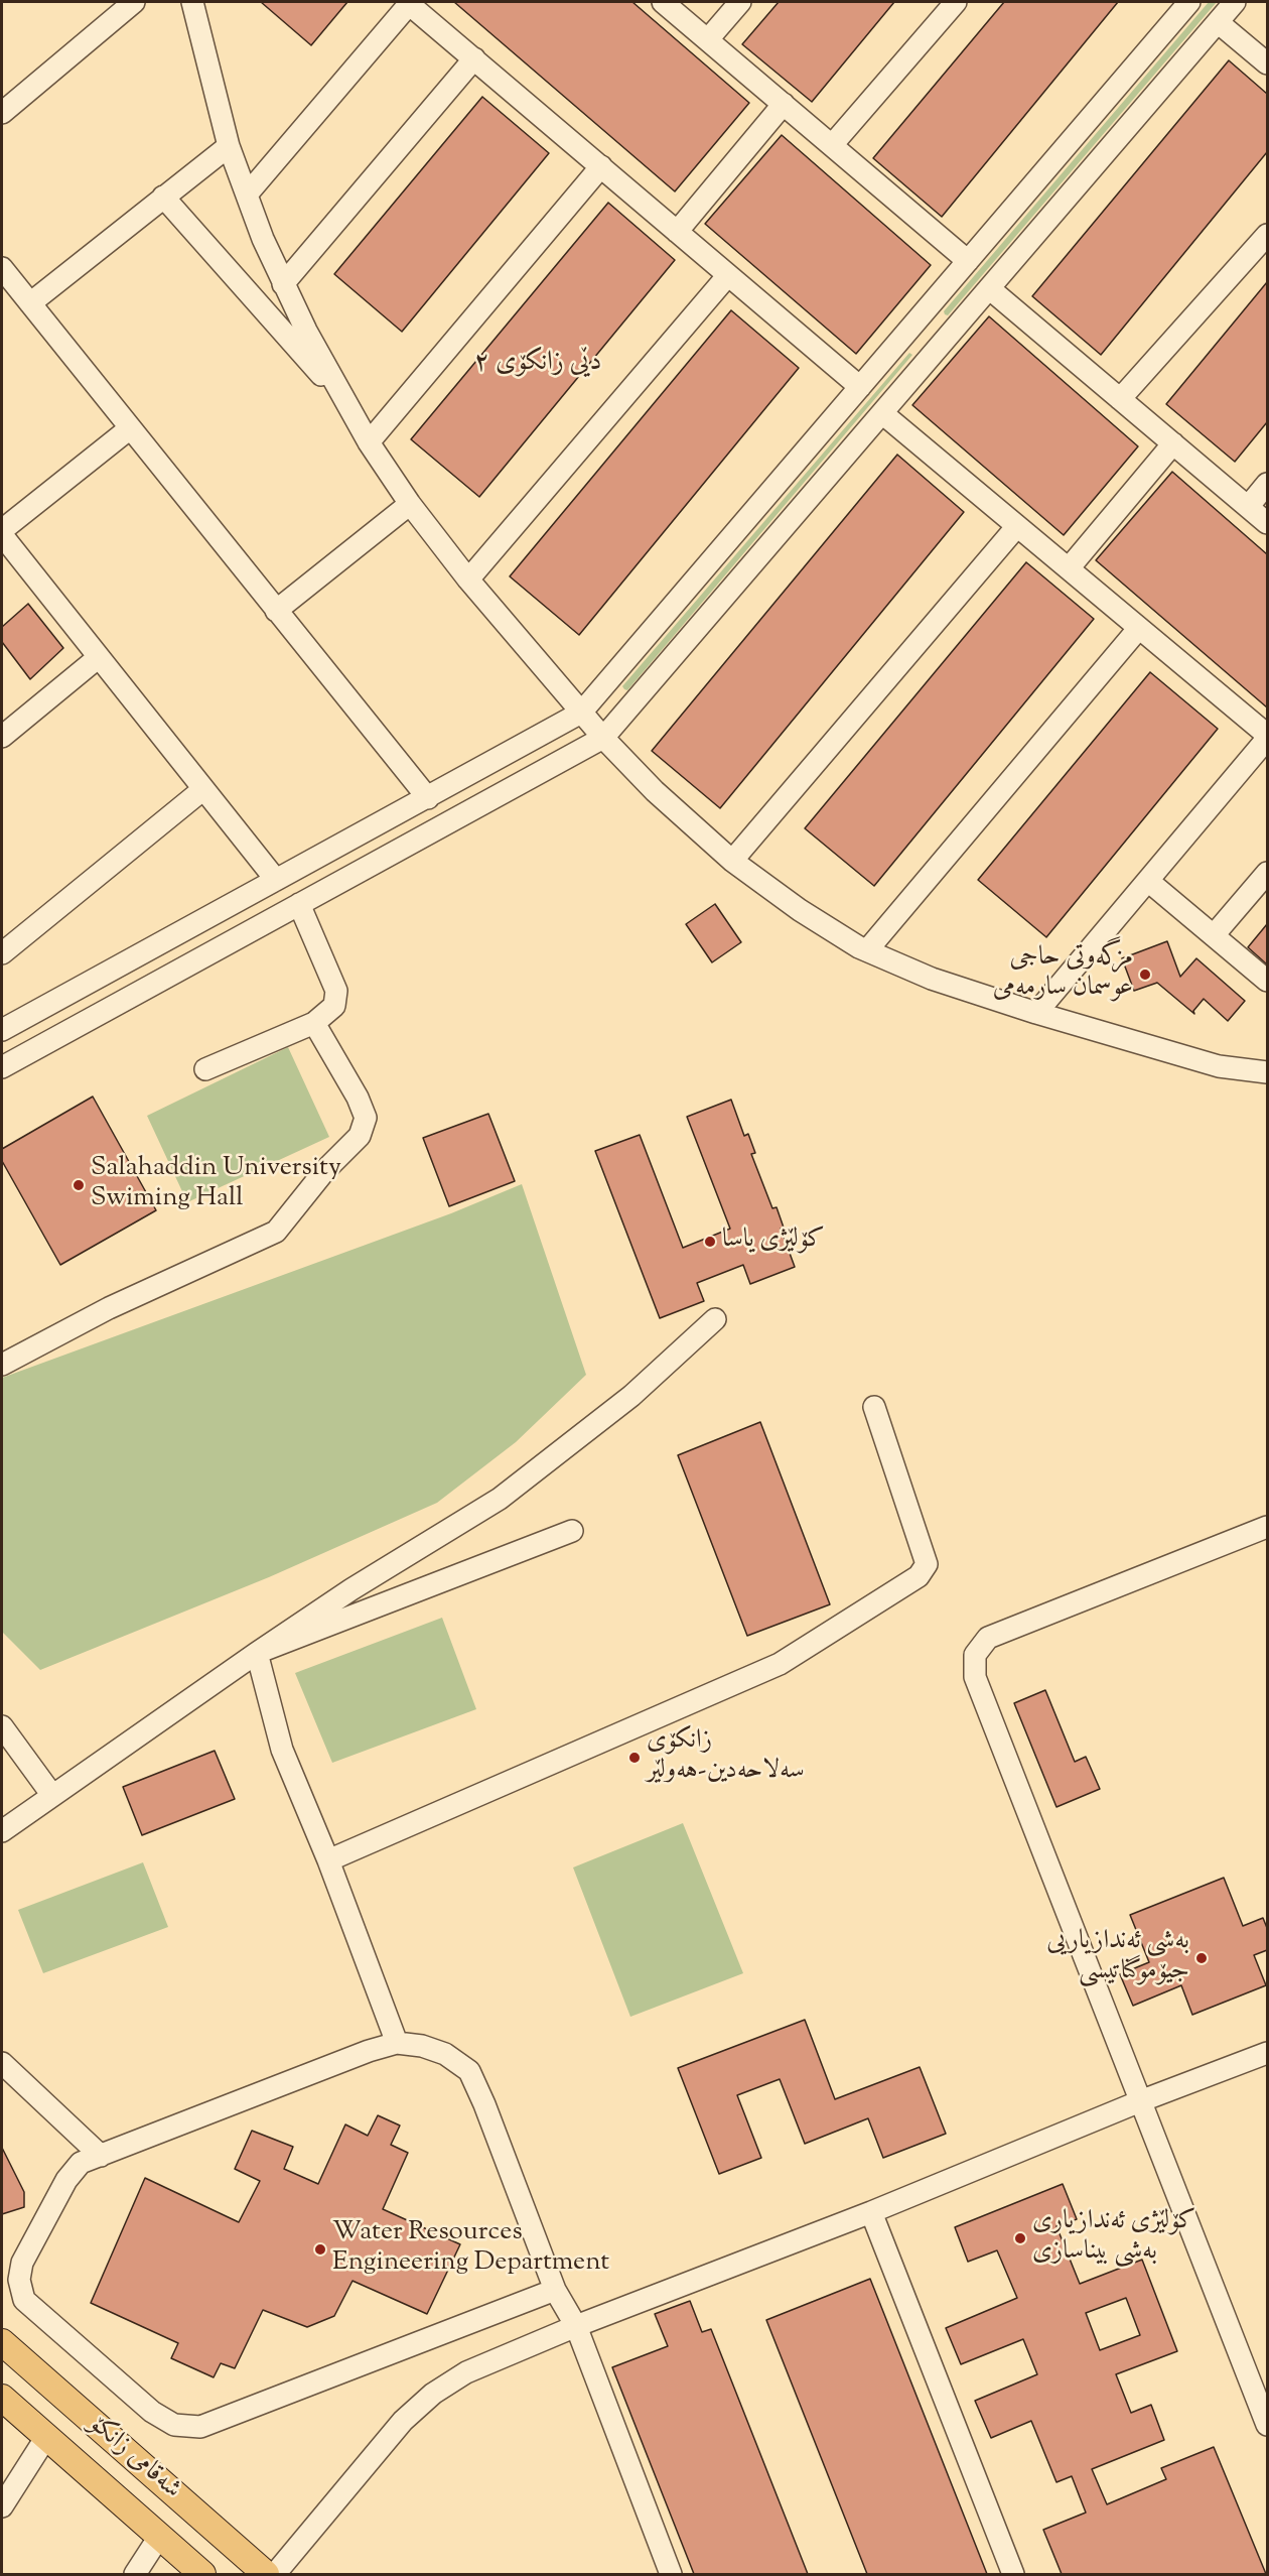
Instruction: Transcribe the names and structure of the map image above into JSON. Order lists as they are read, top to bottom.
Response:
{
  "streets": {
    "main road": ["شەقامی زانکۆ"]
  },
  "districts": ["دێی زانکۆی ٢"],
  "places": [
    "مزگەوتی حاجی عوسمان سارمەمی",
    "Salahaddin University Swiming Hall",
    "کۆلێژی یاسا",
    "زانکۆی سەلاحەدین-هەولێر",
    "بەشی ئەندازیاریی جیۆموگناتیسی",
    "کۆلێژی ئەندازیاری بەشی بیناسازی",
    "Water Resources Engineering Department"
  ]
}
